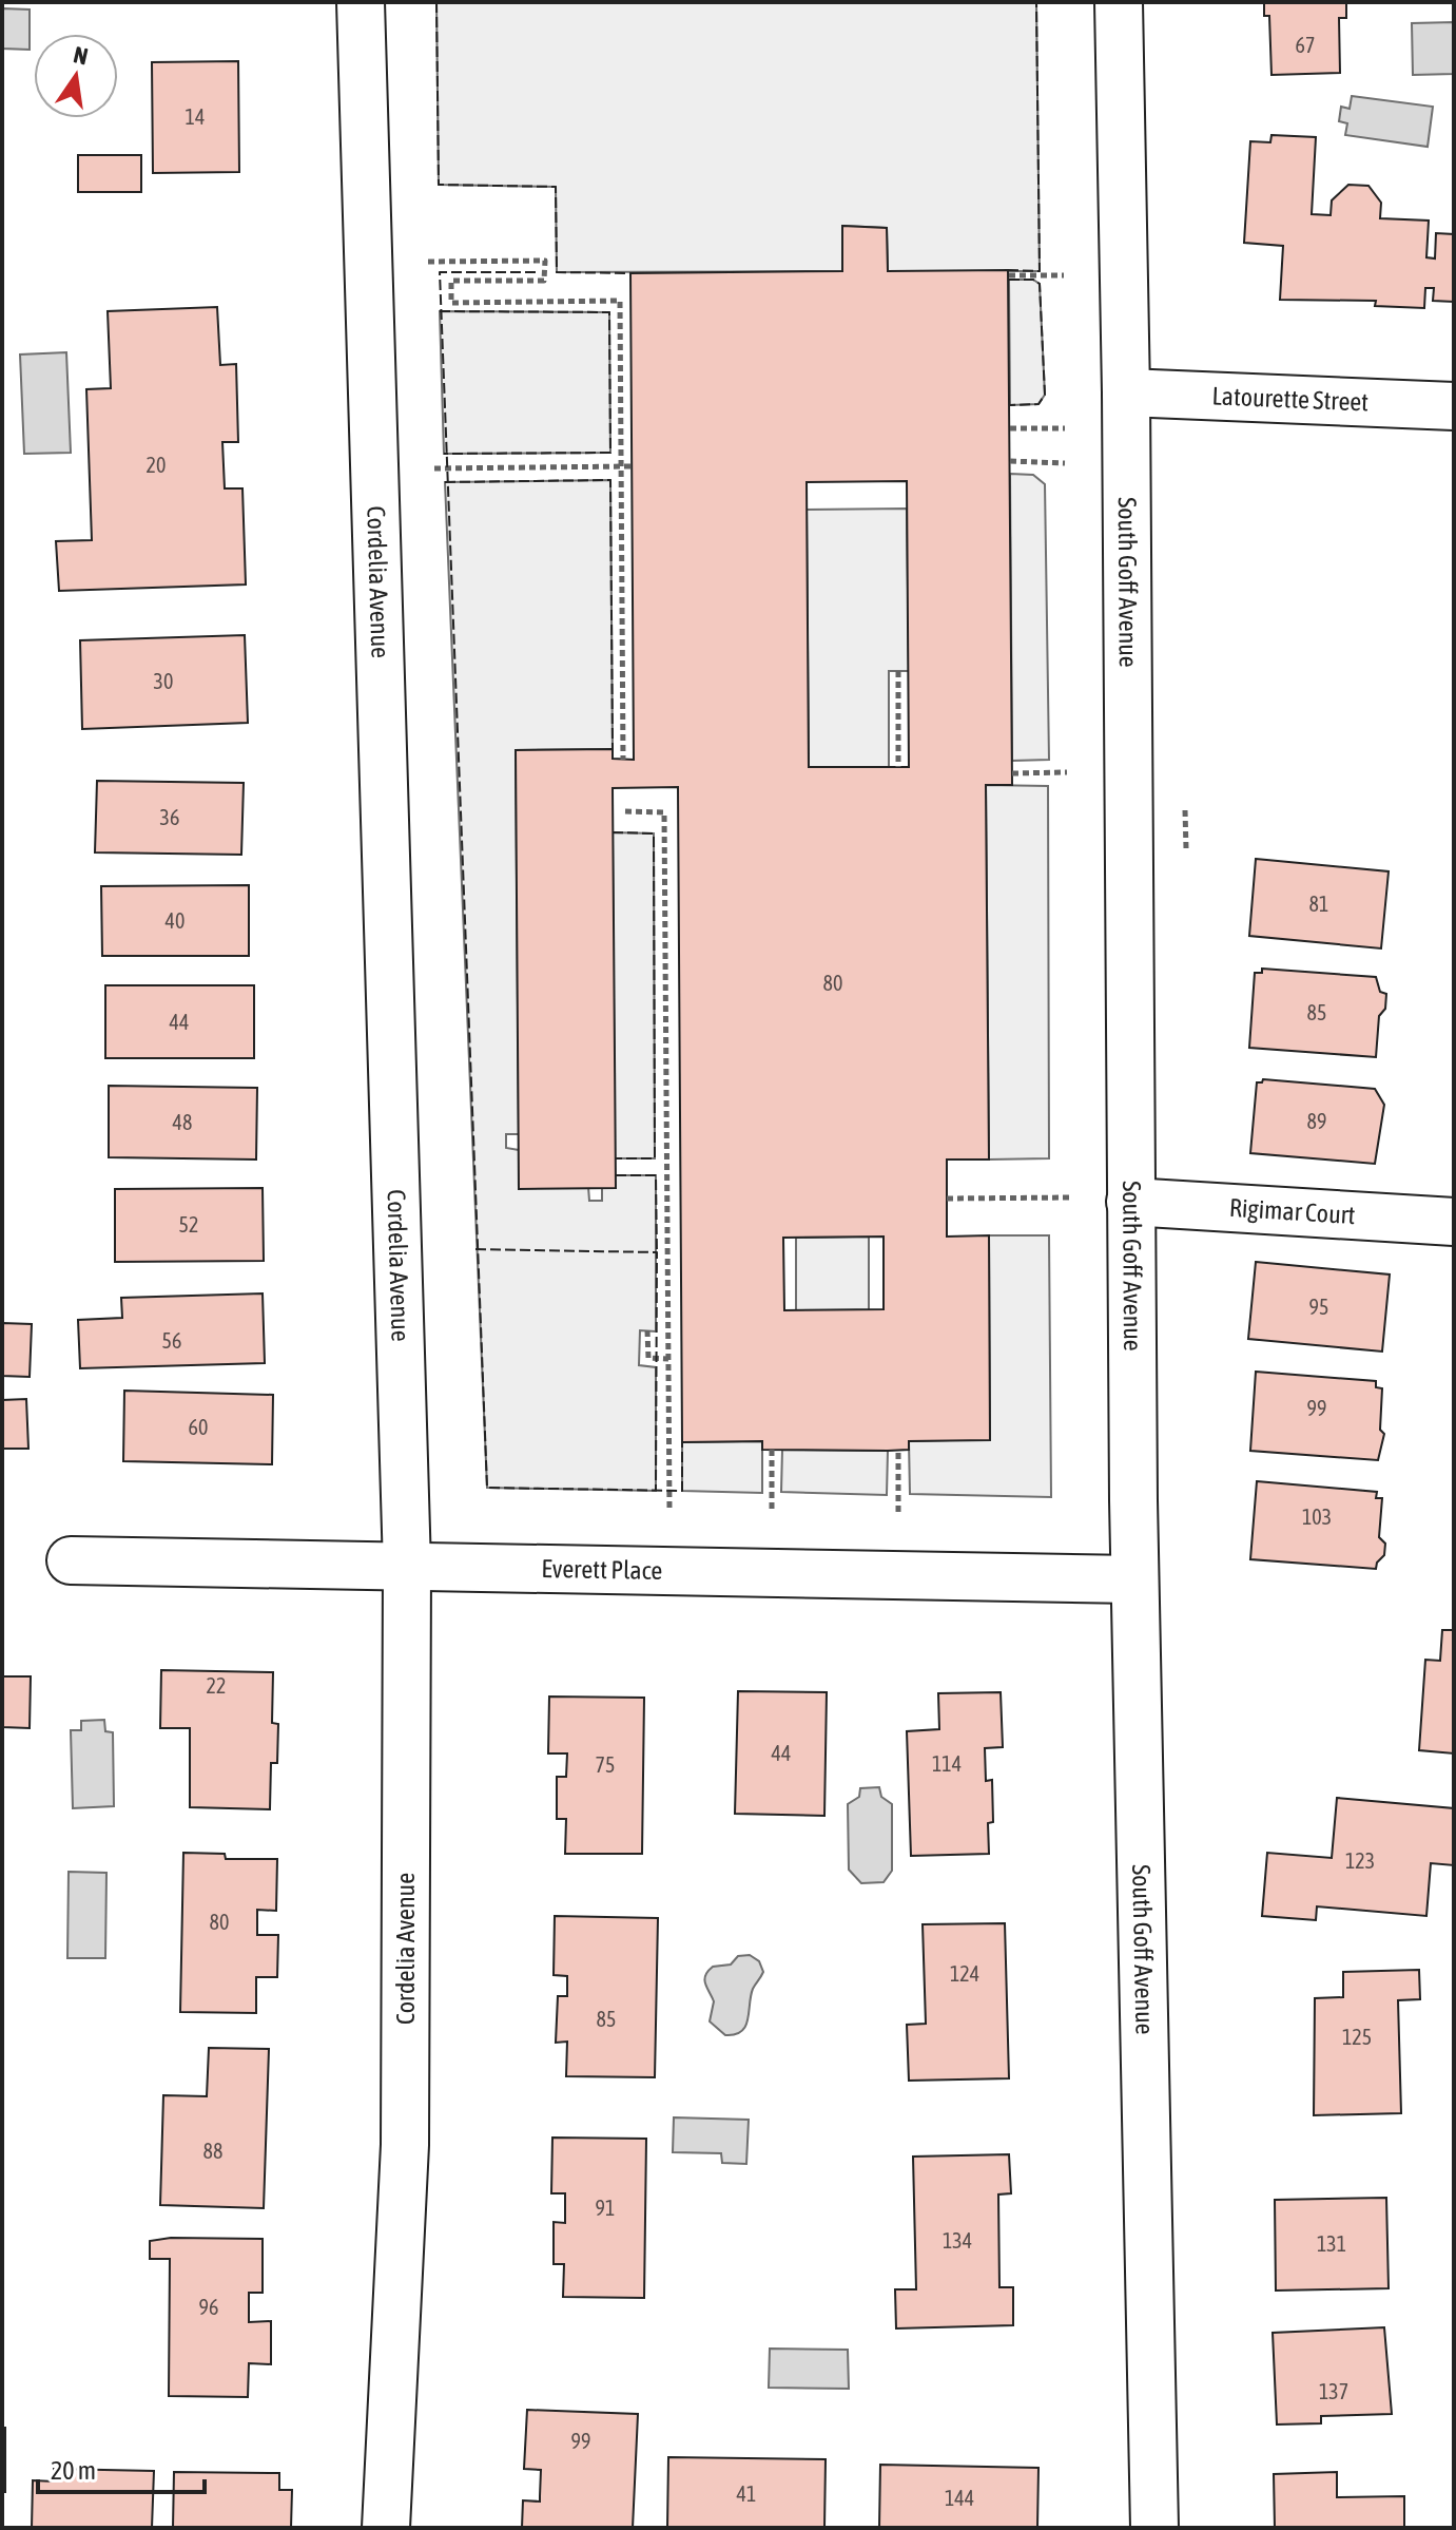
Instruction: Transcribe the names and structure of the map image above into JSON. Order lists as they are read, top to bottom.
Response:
{
  "streets": {
    "street": [
      "Latourette Street",
      "Cordelia Avenue",
      "South Goff Avenue",
      "Rigimar Court",
      "Everett Place"
    ]
  },
  "crossings": [
    ["Latourette Street", "South Goff Avenue"],
    ["Cordelia Avenue", "Everett Place"],
    ["South Goff Avenue", "Rigimar Court"],
    ["South Goff Avenue", "Everett Place"]
  ],
  "house_numbers": [
    "67",
    "14",
    "20",
    "30",
    "36",
    "81",
    "40",
    "80",
    "85",
    "44",
    "89",
    "48",
    "52",
    "95",
    "56",
    "99",
    "60",
    "103",
    "22",
    "44",
    "114",
    "75",
    "123",
    "80",
    "124",
    "85",
    "125",
    "88",
    "91",
    "134",
    "131",
    "96",
    "137",
    "99",
    "41",
    "144"
  ],
  "scale_bar": "20 m",
  "north": "top"
}
